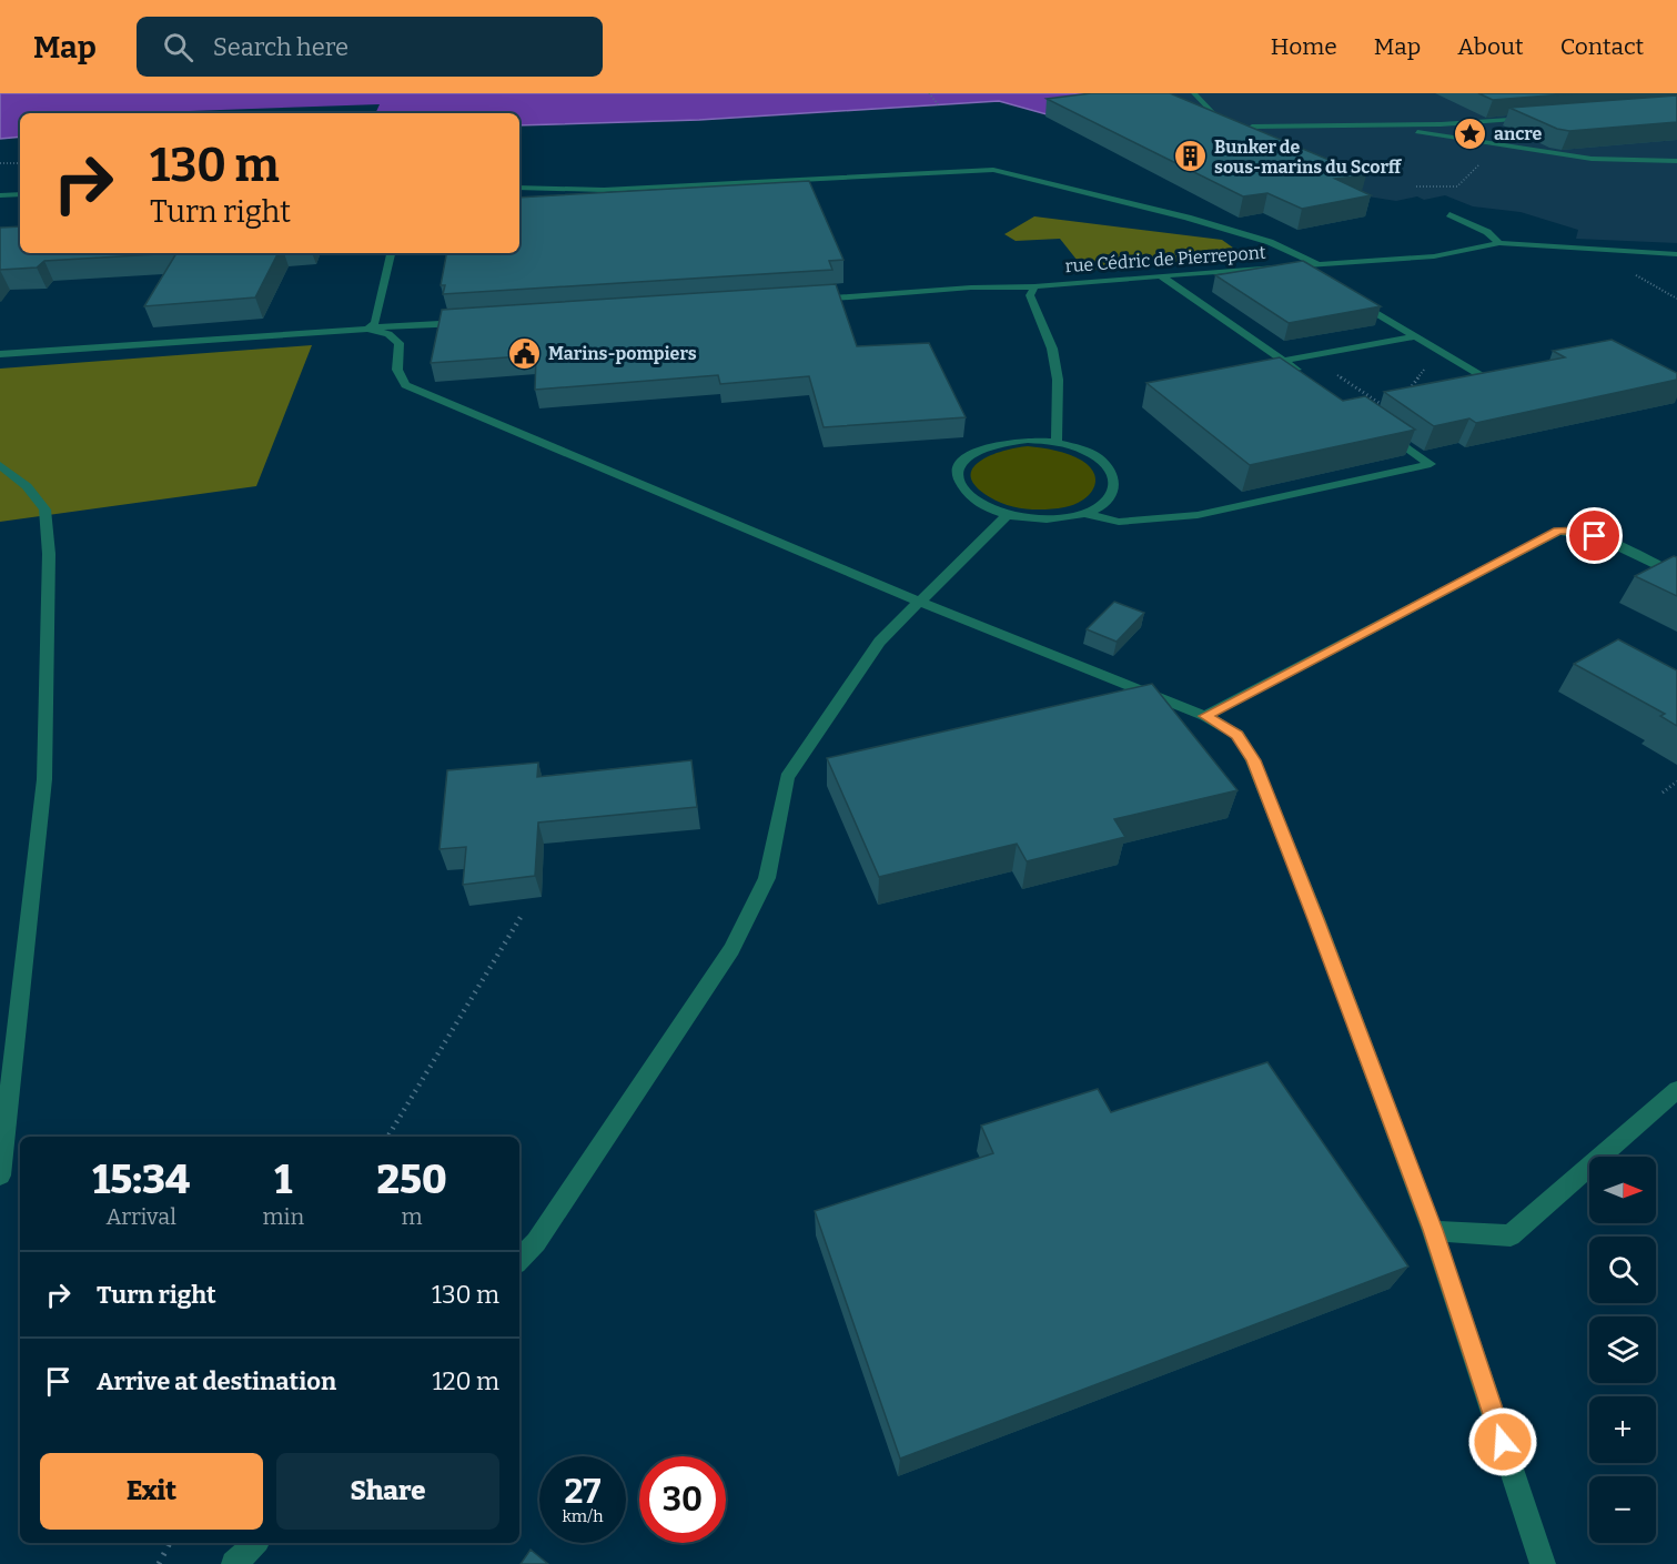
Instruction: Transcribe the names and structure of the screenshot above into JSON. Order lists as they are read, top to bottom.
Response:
{
  "streets": {
    "street": ["rue Cédric de Pierrepont"]
  },
  "places": {
    "place": ["ancre"],
    "building": ["Bunker de sous-marins du Scorff"],
    "public building": ["Marins-pompiers"]
  },
  "north": "right",
  "page": {
    "header": "Map",
    "search": "Search here",
    "nav": [
      "Home",
      "Map",
      "About",
      "Contact"
    ],
    "turn": ["130 m", "Turn right"],
    "eta": [
      "15:34",
      "Arrival",
      "1",
      "min",
      "250",
      "m"
    ],
    "map_buttons": ["+", "−"],
    "list": [
      {
        "name": "Turn right",
        "value": "130 m"
      },
      {
        "name": "Arrive at destination",
        "value": "120 m"
      }
    ],
    "buttons": ["Exit", "Share"],
    "speed": "27 km/h",
    "limit": "30"
  }
}
